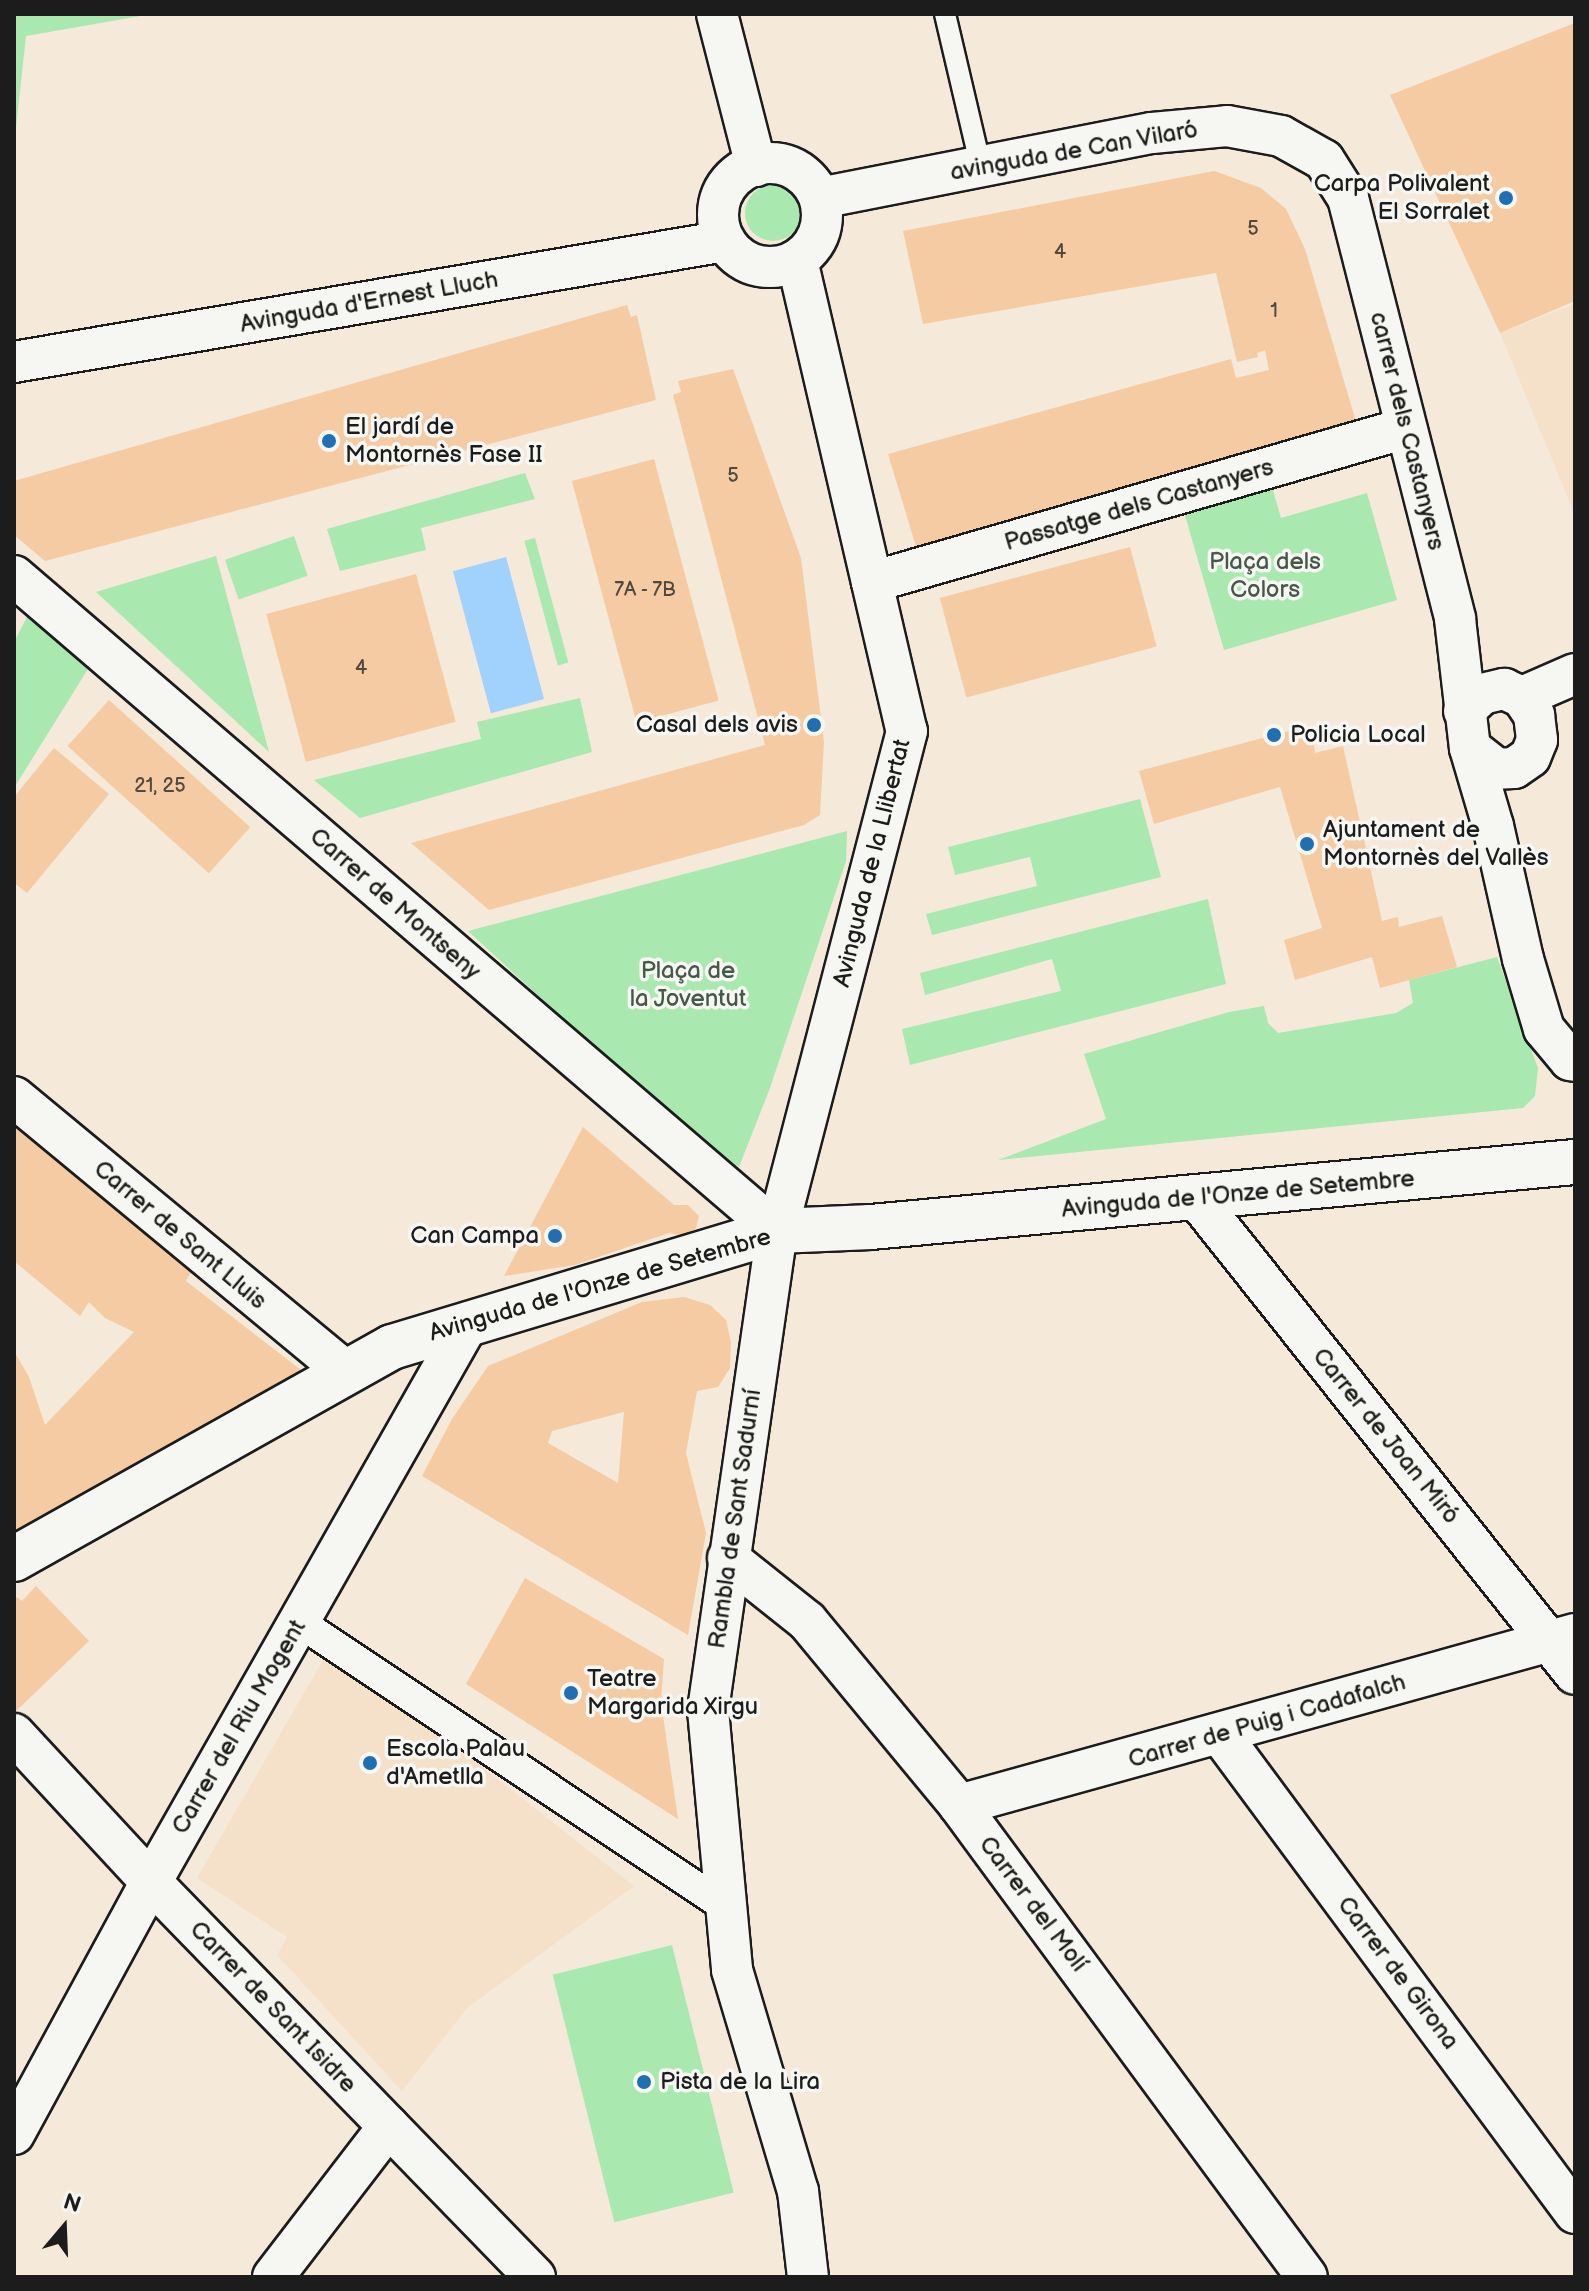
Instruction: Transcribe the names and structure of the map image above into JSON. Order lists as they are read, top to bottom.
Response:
{
  "streets": {
    "street": [
      "avinguda de Can Vilaró",
      "Avinguda d'Ernest Lluch",
      "carrer dels Castanyers",
      "Passatge dels Castanyers",
      "Avinguda de la Llibertat",
      "Carrer de Montseny",
      "Avinguda de l'Onze de Setembre",
      "Carrer de Sant Lluis",
      "Carrer de Joan Miró",
      "Rambla de Sant Sadurní",
      "Carrer de Puig i Cadafalch",
      "Carrer del Riu Mogent",
      "Carrer del Molí",
      "Carrer de Girona",
      "Carrer de Sant Isidre"
    ]
  },
  "crossings": [
    ["avinguda de Can Vilaró", "Avinguda d'Ernest Lluch"],
    ["avinguda de Can Vilaró", "carrer dels Castanyers"],
    ["avinguda de Can Vilaró", "Avinguda de la Llibertat"],
    ["Avinguda d'Ernest Lluch", "Avinguda de la Llibertat"],
    ["carrer dels Castanyers", "Passatge dels Castanyers"],
    ["Passatge dels Castanyers", "Avinguda de la Llibertat"],
    ["Avinguda de la Llibertat", "Carrer de Montseny"],
    ["Avinguda de la Llibertat", "Avinguda de l'Onze de Setembre"],
    ["Avinguda de la Llibertat", "Rambla de Sant Sadurní"],
    ["Carrer de Montseny", "Avinguda de l'Onze de Setembre"],
    ["Carrer de Montseny", "Rambla de Sant Sadurní"],
    ["Avinguda de l'Onze de Setembre", "Carrer de Sant Lluis"],
    ["Avinguda de l'Onze de Setembre", "Carrer de Joan Miró"],
    ["Avinguda de l'Onze de Setembre", "Rambla de Sant Sadurní"],
    ["Avinguda de l'Onze de Setembre", "Carrer del Riu Mogent"],
    ["Carrer de Joan Miró", "Carrer de Puig i Cadafalch"],
    ["Rambla de Sant Sadurní", "Carrer del Molí"],
    ["Carrer de Puig i Cadafalch", "Carrer del Molí"],
    ["Carrer de Puig i Cadafalch", "Carrer de Girona"],
    ["Carrer del Riu Mogent", "Carrer de Sant Isidre"]
  ],
  "parks": ["Plaça dels Colors", "Plaça de la Joventut"],
  "places": [
    "Carpa Polivalent El Sorralet",
    "El jardí de Montornès Fase II",
    "Casal dels avis",
    "Policia Local",
    "Ajuntament de Montornès del Vallès",
    "Can Campa",
    "Teatre Margarida Xirgu",
    "Escola Palau d'Ametlla",
    "Pista de la Lira"
  ],
  "house_numbers": [
    "5",
    "4",
    "1",
    "5",
    "7A - 7B",
    "4",
    "21, 25"
  ],
  "north": "top"
}
